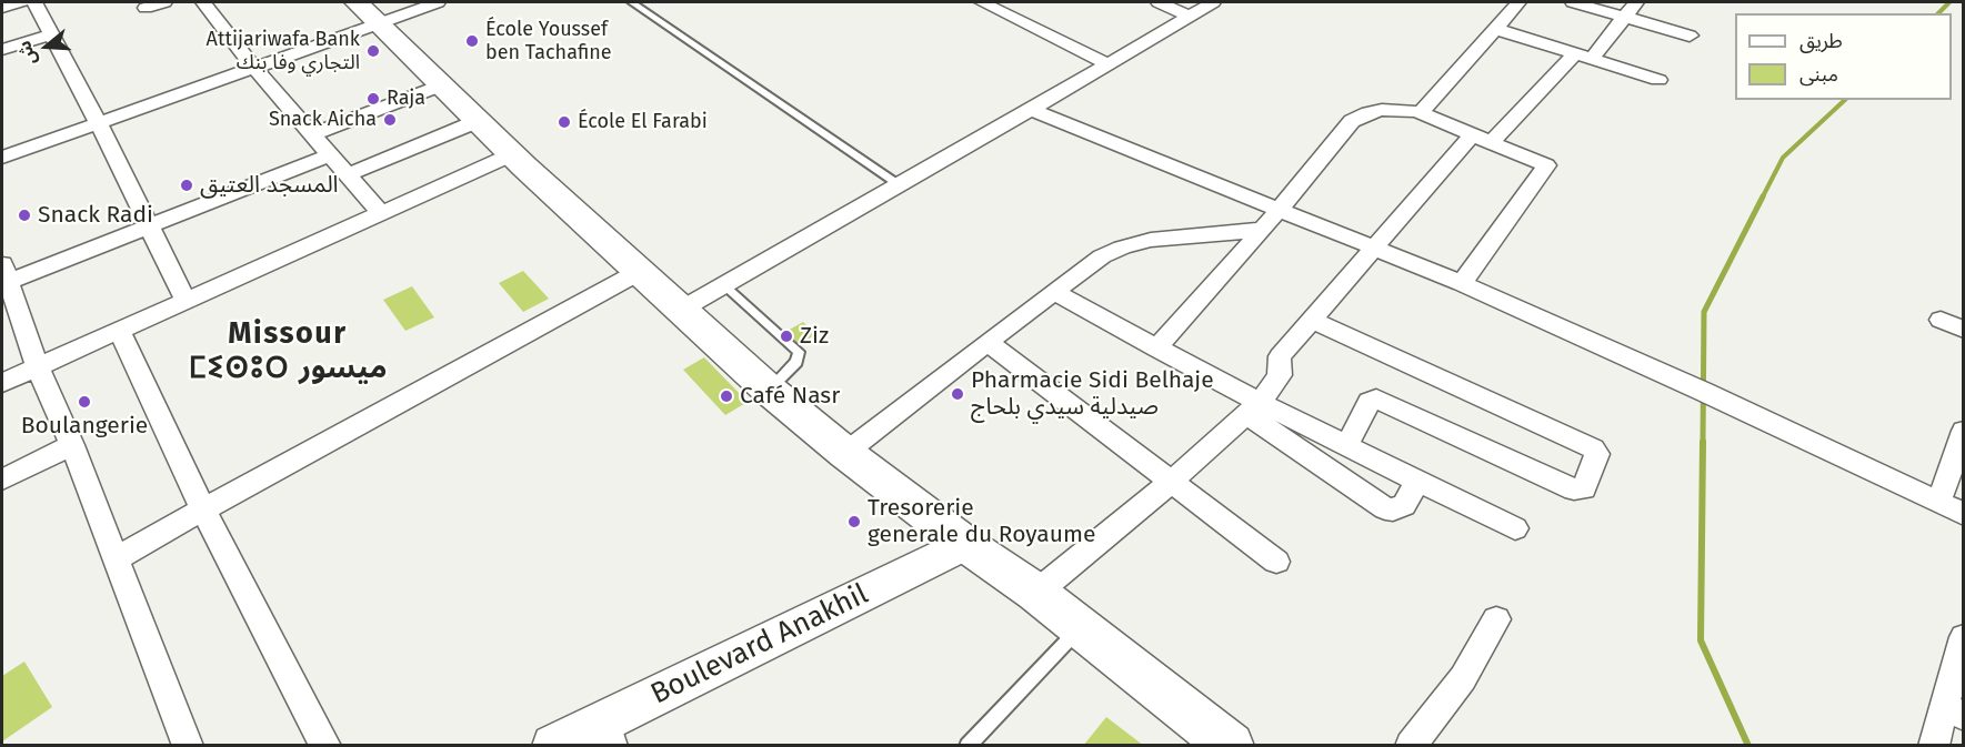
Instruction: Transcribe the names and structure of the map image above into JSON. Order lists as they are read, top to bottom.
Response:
{
  "streets": {
    "street": ["Boulevard Anakhil"]
  },
  "districts": ["Missour ⵎⵉⵙⵓⵔ ميسور"],
  "places": [
    "École Youssef ben Tachafine",
    "Attijariwafa Bank التجاري وفا بنك",
    "Raja",
    "Snack Aicha",
    "École El Farabi",
    "المسجد العتيق",
    "Snack Radi",
    "Ziz",
    "Pharmacie Sidi Belhaje صيدلية سيدي بلحاج",
    "Café Nasr",
    "Boulangerie",
    "Tresorerie generale du Royaume"
  ],
  "legend": ["طريق", "مبنى"],
  "north": "left"
}
